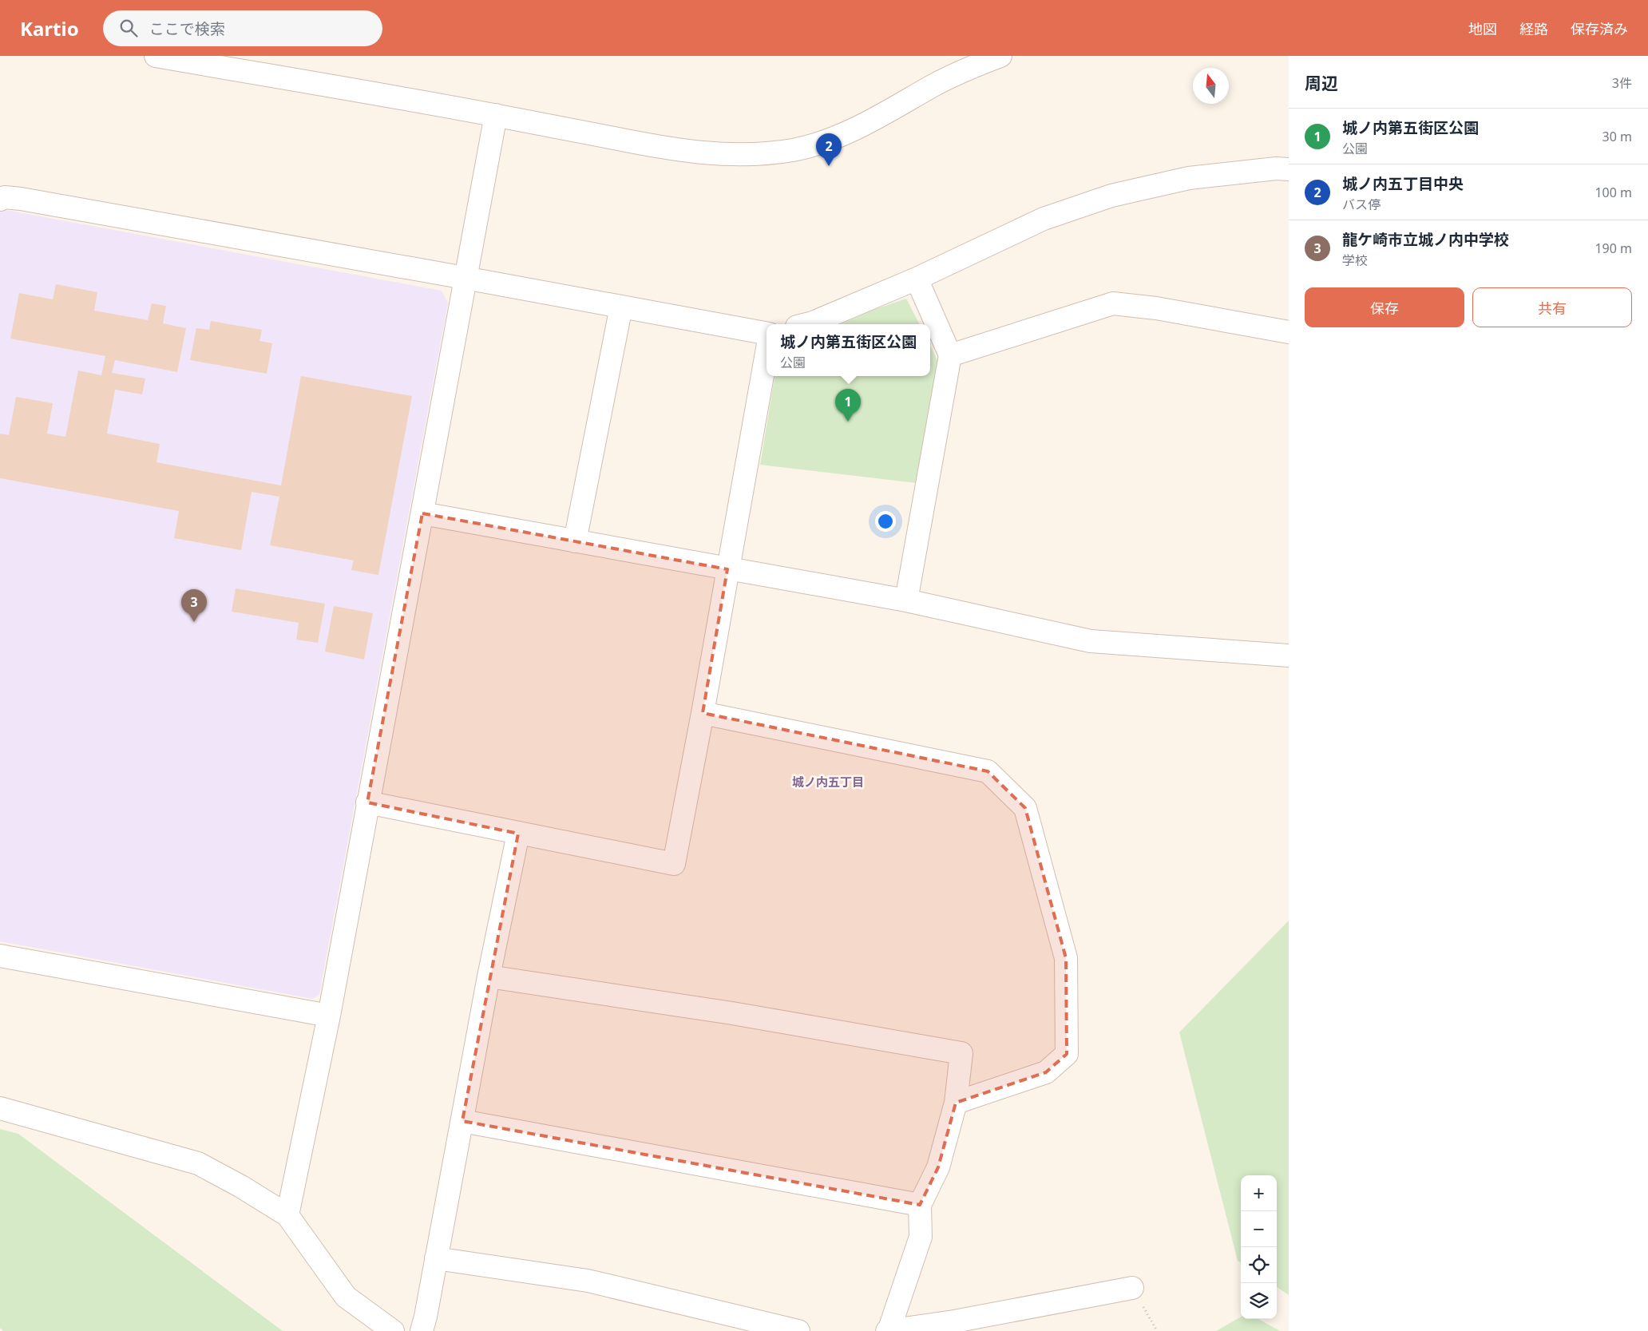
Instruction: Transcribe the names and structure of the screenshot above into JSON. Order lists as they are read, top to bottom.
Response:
{
  "districts": ["城ノ内五丁目"],
  "north": "top",
  "page": {
    "header": "Kartio",
    "search": "ここで検索",
    "nav": ["地図", "経路", "保存済み"],
    "heading": ["周辺", "3件"],
    "list": [
      {
        "mark": "1",
        "name": "城ノ内第五街区公園",
        "note": "公園",
        "value": "30 m"
      },
      {
        "mark": "2",
        "name": "城ノ内五丁目中央",
        "note": "バス停",
        "value": "100 m"
      },
      {
        "mark": "3",
        "name": "龍ケ崎市立城ノ内中学校",
        "note": "学校",
        "value": "190 m"
      }
    ],
    "pins": ["2", "1", "3"],
    "buttons": ["保存", "共有"],
    "popup": ["城ノ内第五街区公園", "公園"],
    "map_buttons": ["+", "−"]
  }
}
